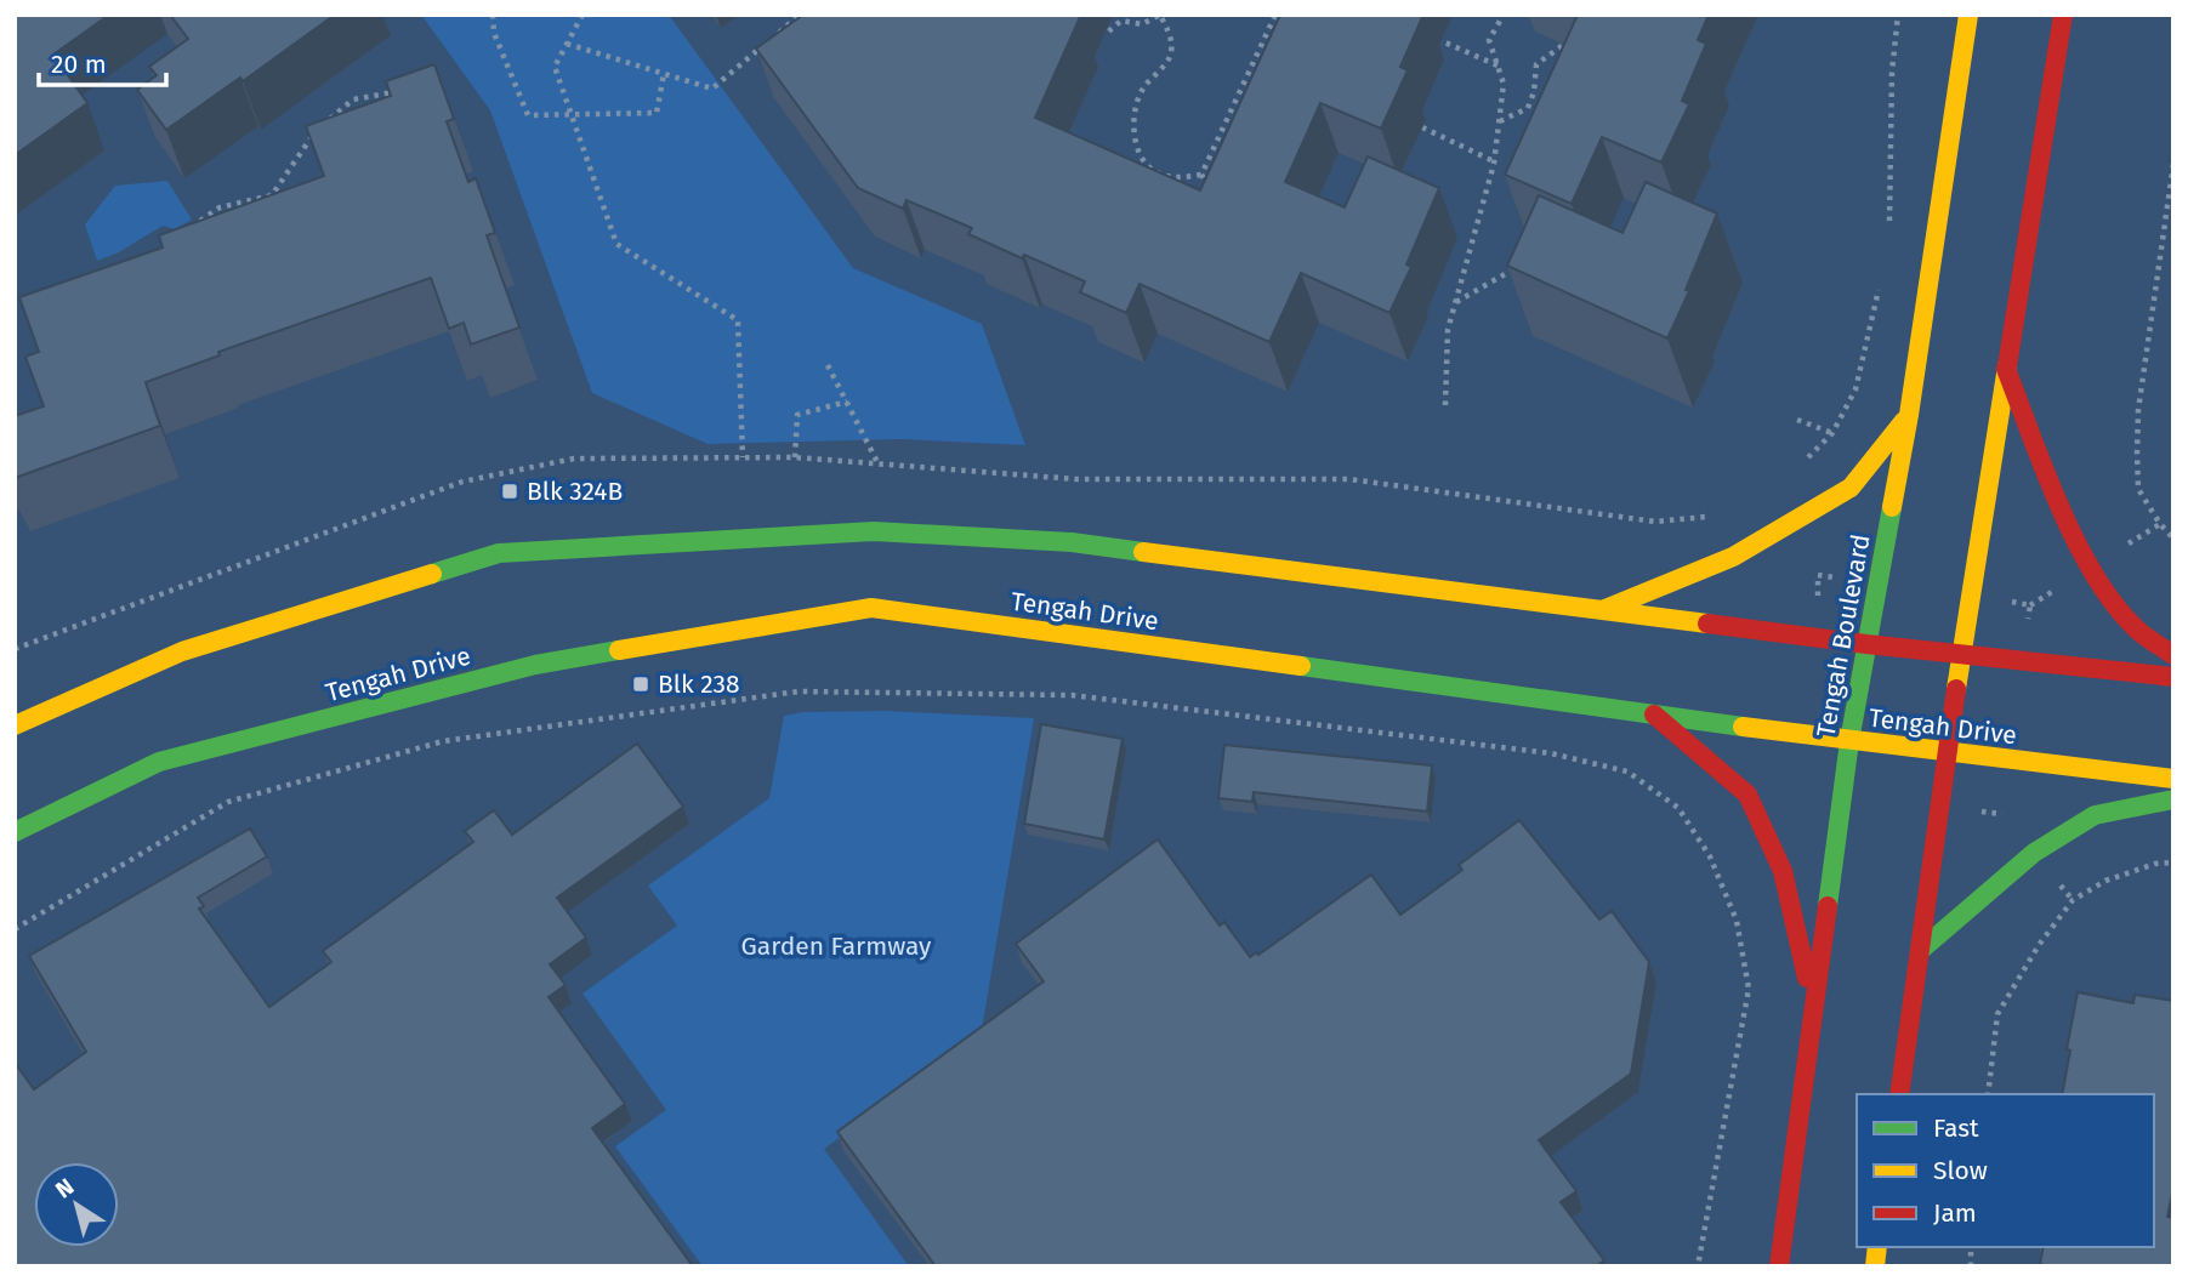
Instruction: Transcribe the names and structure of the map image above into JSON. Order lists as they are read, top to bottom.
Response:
{
  "streets": {
    "street": ["Tengah Drive", "Tengah Boulevard"]
  },
  "crossings": [
    ["Tengah Drive", "Tengah Boulevard"]
  ],
  "parks": ["Garden Farmway"],
  "places": {
    "transit": ["Blk 324B", "Blk 238"]
  },
  "legend": ["Fast", "Slow", "Jam"],
  "scale_bar": "20 m",
  "north": "top left"
}
